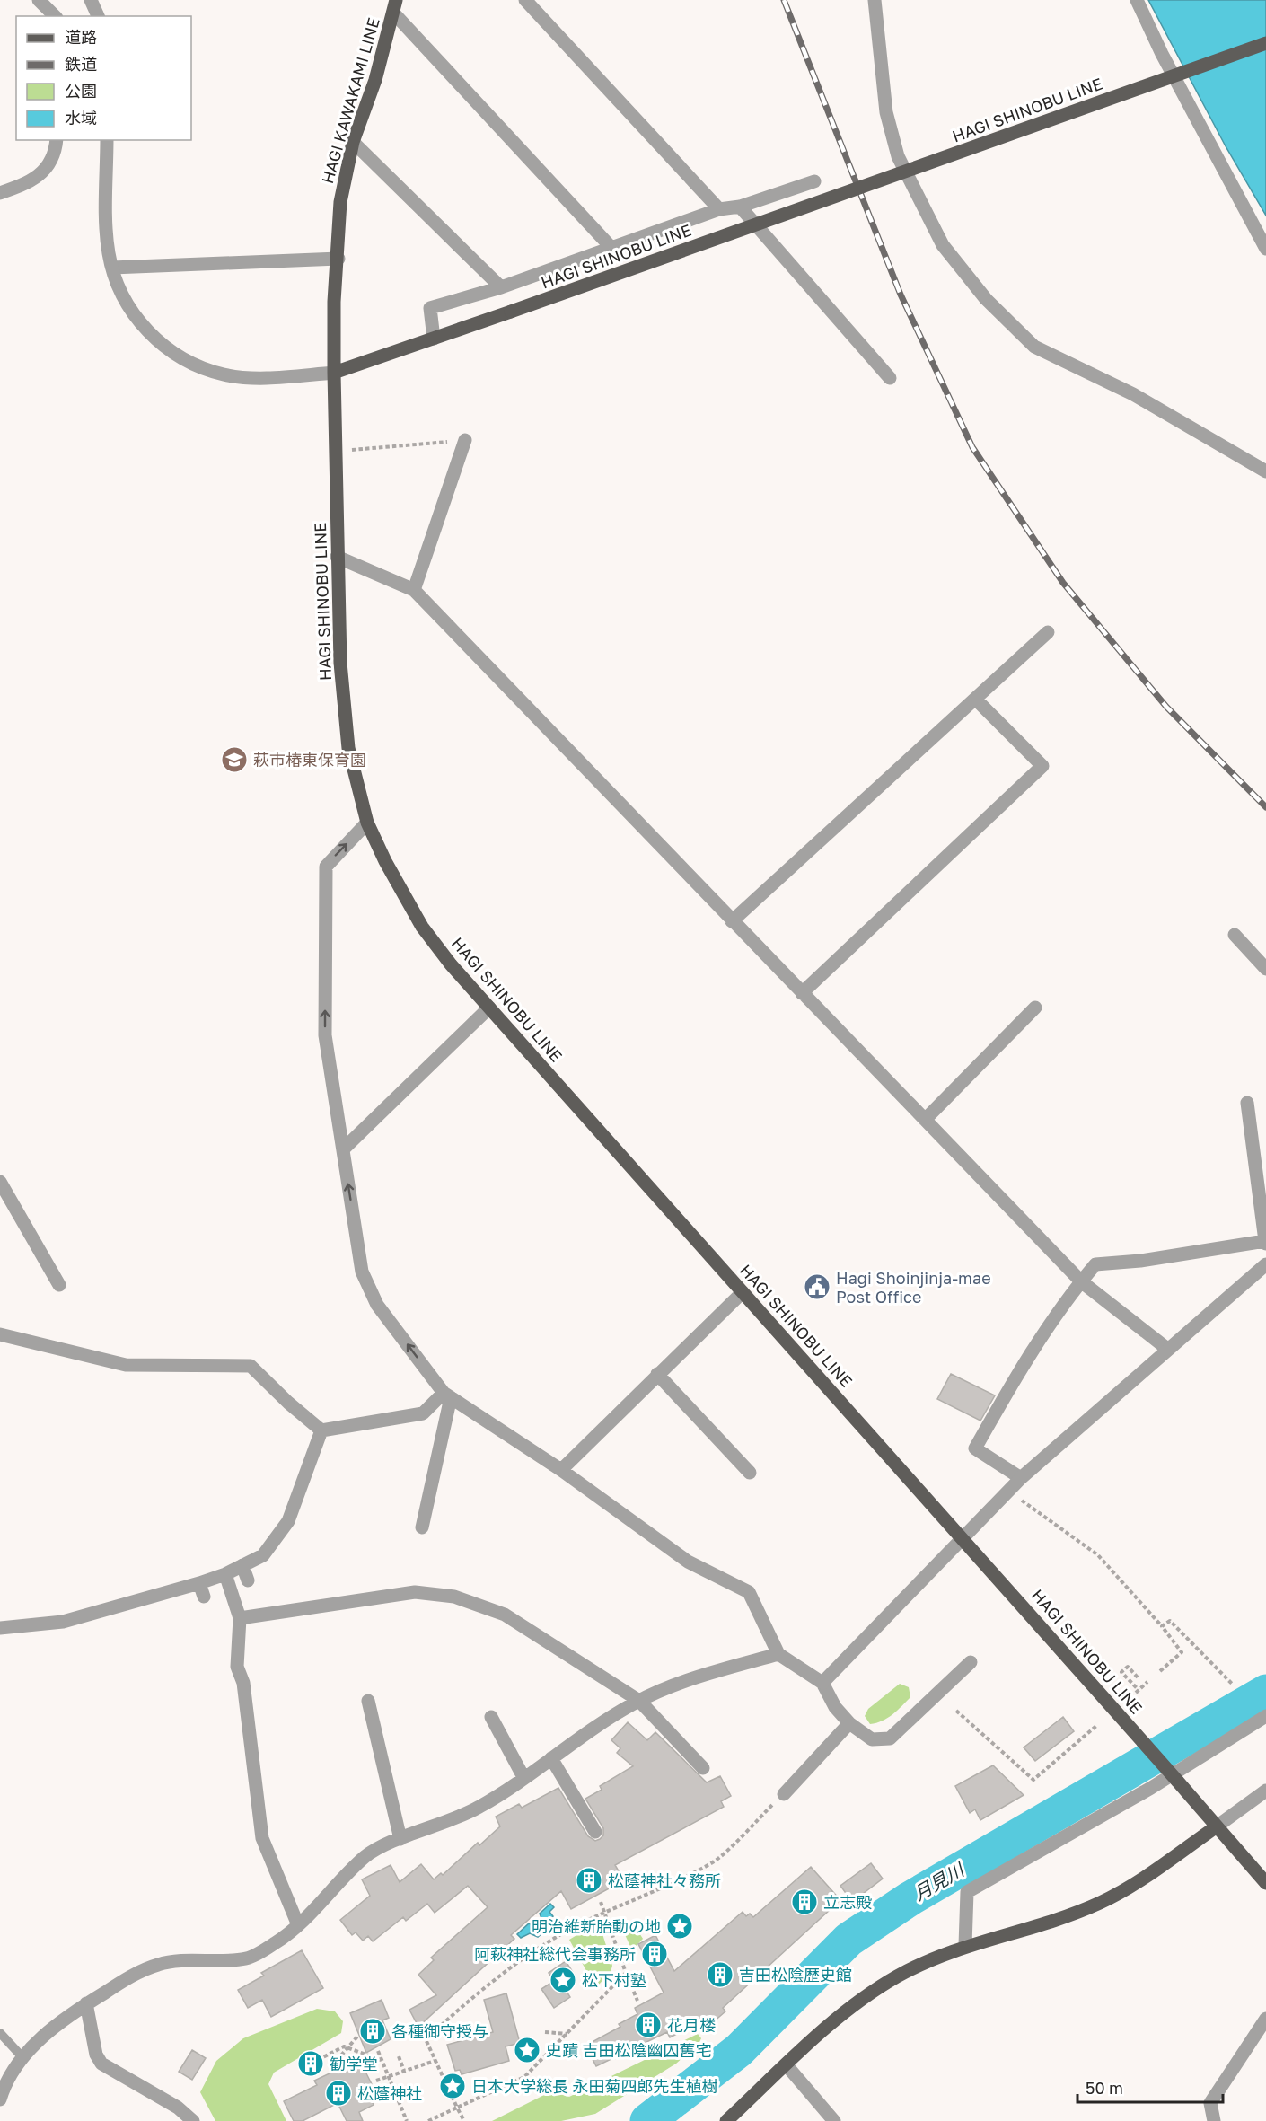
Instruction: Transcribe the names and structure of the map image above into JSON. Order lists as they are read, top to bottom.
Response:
{
  "streets": {
    "main road": ["HAGI KAWAKAMI LINE", "HAGI SHINOBU LINE"]
  },
  "crossings": [
    ["HAGI KAWAKAMI LINE", "HAGI SHINOBU LINE"]
  ],
  "water": ["月見川"],
  "places": {
    "school or university": ["萩市椿東保育園"],
    "public building": ["Hagi Shoinjinja-mae Post Office"],
    "building": [
      "松蔭神社々務所",
      "立志殿",
      "阿萩神社総代会事務所",
      "吉田松陰歴史館",
      "花月楼",
      "各種御守授与",
      "勧学堂",
      "松蔭神社"
    ],
    "place": [
      "明治維新胎動の地",
      "松下村塾",
      "史蹟 吉田松陰幽囚舊宅",
      "日本大学総長 永田菊四郎先生植樹"
    ]
  },
  "legend": [
    "道路",
    "鉄道",
    "公園",
    "水域"
  ],
  "scale_bar": "50 m"
}
